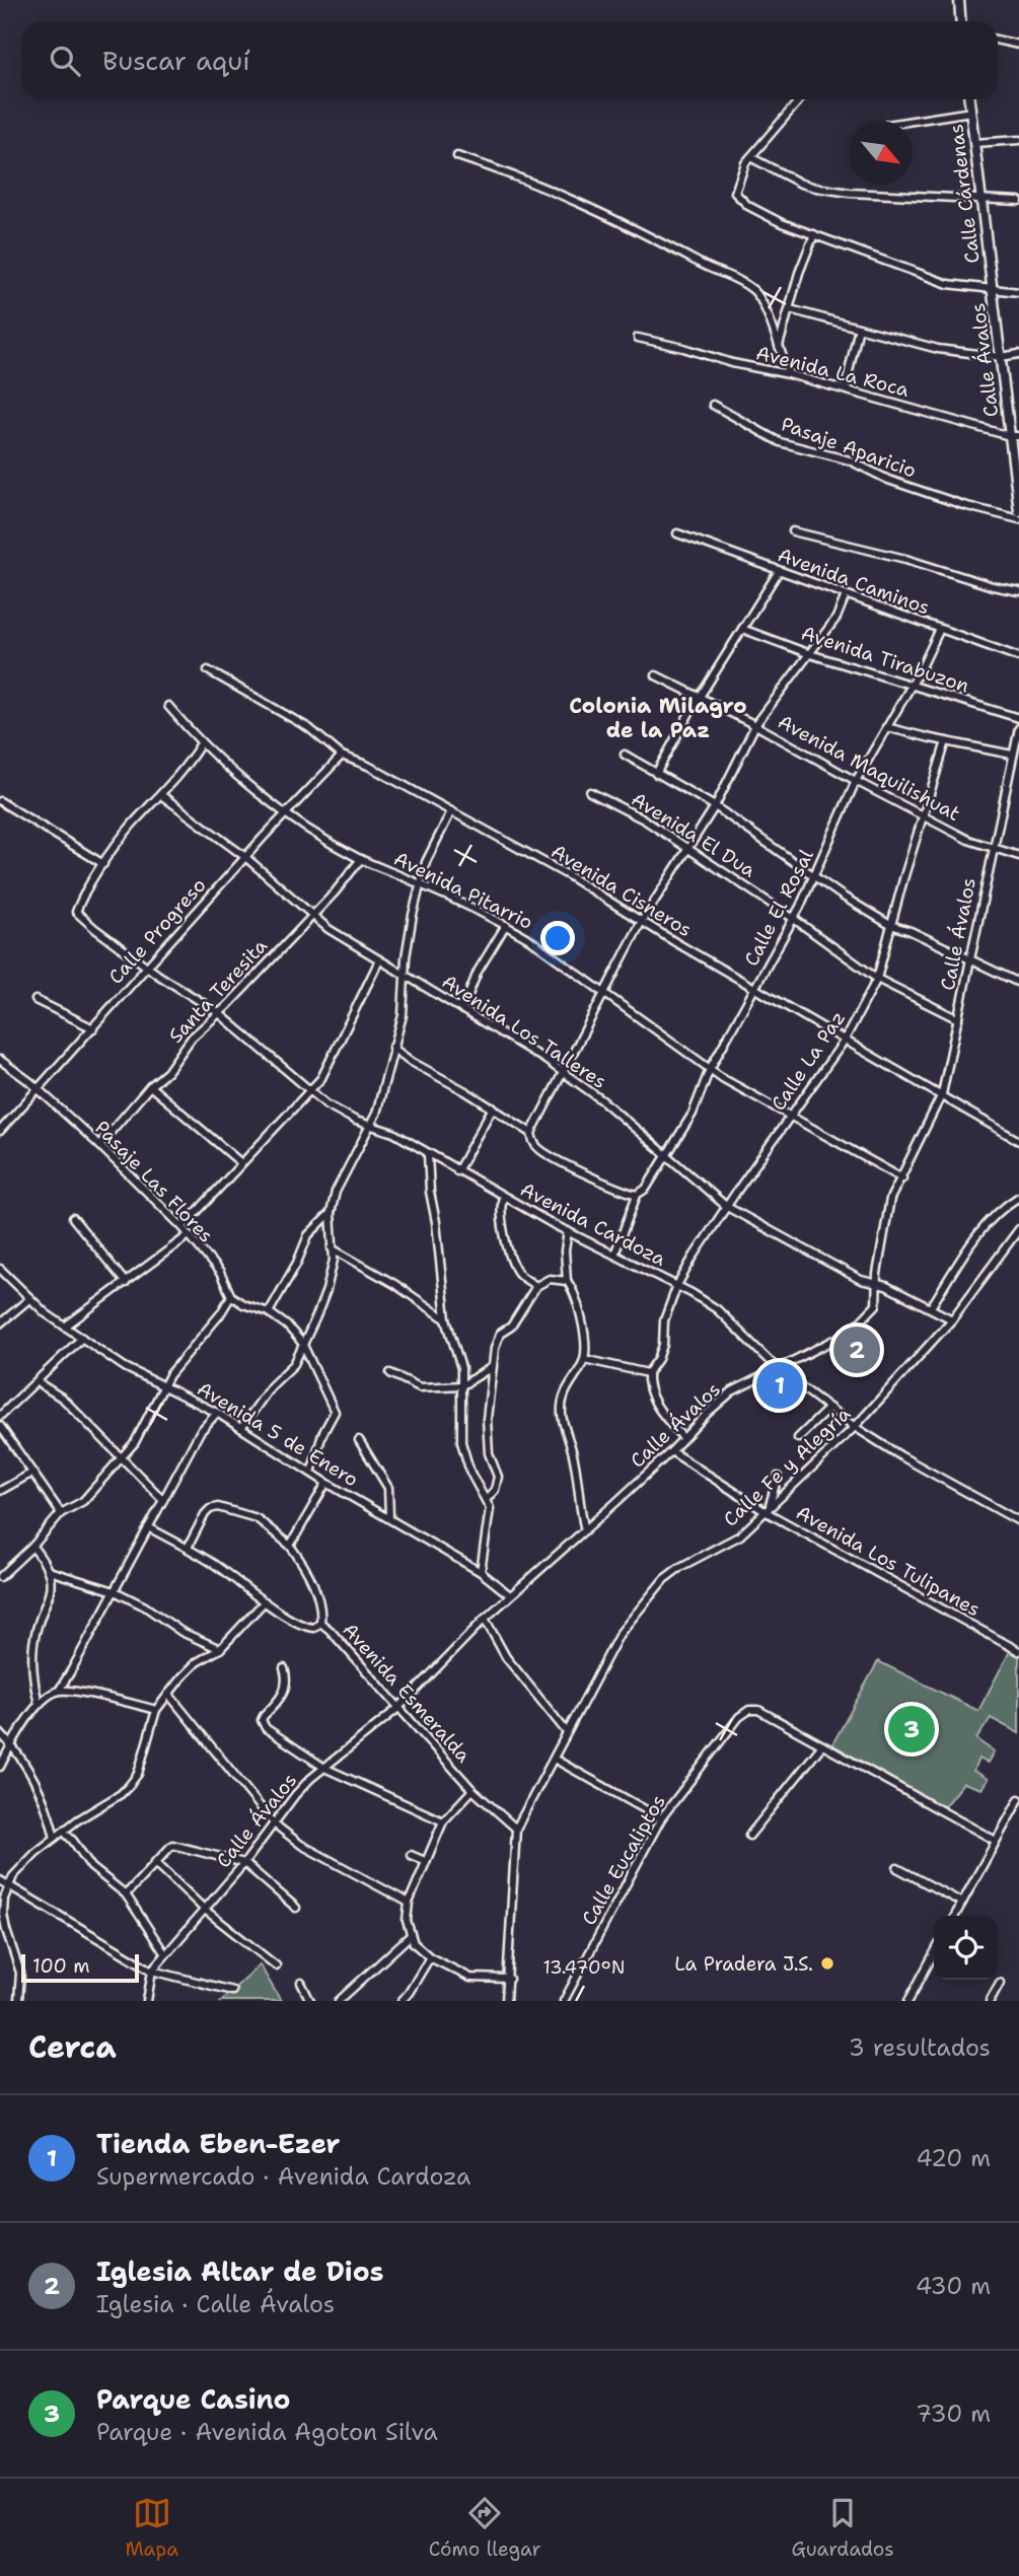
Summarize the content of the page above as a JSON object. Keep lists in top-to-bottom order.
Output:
{
  "streets": {
    "street": [
      "Calle Cárdenas",
      "Calle Ávalos",
      "Avenida La Roca",
      "Pasaje Aparicio",
      "Avenida Caminos",
      "Avenida Tirabuzon",
      "Avenida Maquilishuat",
      "Avenida El Dua",
      "Avenida Pitarrio",
      "Avenida Cisneros",
      "Calle El Rosal",
      "Calle Progreso",
      "Santa Teresita",
      "Avenida Los Talleres",
      "Calle La Paz",
      "Pasaje Las Flores",
      "Avenida Cardoza",
      "Avenida 5 de Enero",
      "Calle Fe y Alegría",
      "Avenida Los Tulipanes",
      "Avenida Esmeralda",
      "Calle Eucaliptos"
    ]
  },
  "crossings": [
    ["Calle Cárdenas", "Calle Ávalos"],
    ["Calle Ávalos", "Avenida La Roca"],
    ["Calle Ávalos", "Avenida Maquilishuat"],
    ["Calle Ávalos", "Avenida El Dua"],
    ["Calle Ávalos", "Avenida Pitarrio"],
    ["Calle Ávalos", "Avenida Cisneros"],
    ["Calle Ávalos", "Avenida Los Talleres"],
    ["Calle Ávalos", "Avenida Cardoza"],
    ["Calle Ávalos", "Avenida 5 de Enero"],
    ["Calle Ávalos", "Avenida Los Tulipanes"],
    ["Calle Ávalos", "Avenida Esmeralda"],
    ["Avenida Caminos", "Calle El Rosal"],
    ["Avenida Tirabuzon", "Calle El Rosal"],
    ["Avenida Maquilishuat", "Calle El Rosal"],
    ["Avenida Maquilishuat", "Calle La Paz"],
    ["Avenida El Dua", "Calle El Rosal"],
    ["Avenida El Dua", "Calle La Paz"],
    ["Avenida Pitarrio", "Calle El Rosal"],
    ["Avenida Pitarrio", "Calle Progreso"],
    ["Avenida Pitarrio", "Santa Teresita"],
    ["Avenida Pitarrio", "Calle La Paz"],
    ["Avenida Cisneros", "Calle El Rosal"],
    ["Avenida Cisneros", "Calle Progreso"],
    ["Avenida Cisneros", "Calle La Paz"],
    ["Calle El Rosal", "Avenida Los Talleres"],
    ["Calle Progreso", "Avenida Los Talleres"],
    ["Calle Progreso", "Pasaje Las Flores"],
    ["Calle Progreso", "Avenida Cardoza"],
    ["Santa Teresita", "Avenida Los Talleres"],
    ["Santa Teresita", "Pasaje Las Flores"],
    ["Santa Teresita", "Avenida Cardoza"],
    ["Avenida Los Talleres", "Calle La Paz"],
    ["Avenida Los Talleres", "Calle Fe y Alegría"],
    ["Calle La Paz", "Avenida Cardoza"],
    ["Avenida Cardoza", "Calle Fe y Alegría"],
    ["Calle Fe y Alegría", "Avenida Los Tulipanes"],
    ["Calle Fe y Alegría", "Avenida Esmeralda"]
  ],
  "districts": ["Colonia Milagro de la Paz"],
  "places": ["La Pradera J.S."],
  "scale_bar": "100 m",
  "north": "bottom right",
  "page": {
    "search": "Buscar aquí",
    "pins": ["2", "1", "3"],
    "scale": "100 m",
    "heading": ["Cerca", "3 resultados"],
    "list": [
      {
        "mark": "1",
        "name": "Tienda Eben-Ezer",
        "note": "Supermercado · Avenida Cardoza",
        "value": "420 m"
      },
      {
        "mark": "2",
        "name": "Iglesia Altar de Dios",
        "note": "Iglesia · Calle Ávalos",
        "value": "430 m"
      },
      {
        "mark": "3",
        "name": "Parque Casino",
        "note": "Parque · Avenida Agoton Silva",
        "value": "730 m"
      }
    ],
    "nav": ["Mapa", "Cómo llegar", "Guardados"]
  },
  "coordinates": ["13.470°N"]
}
